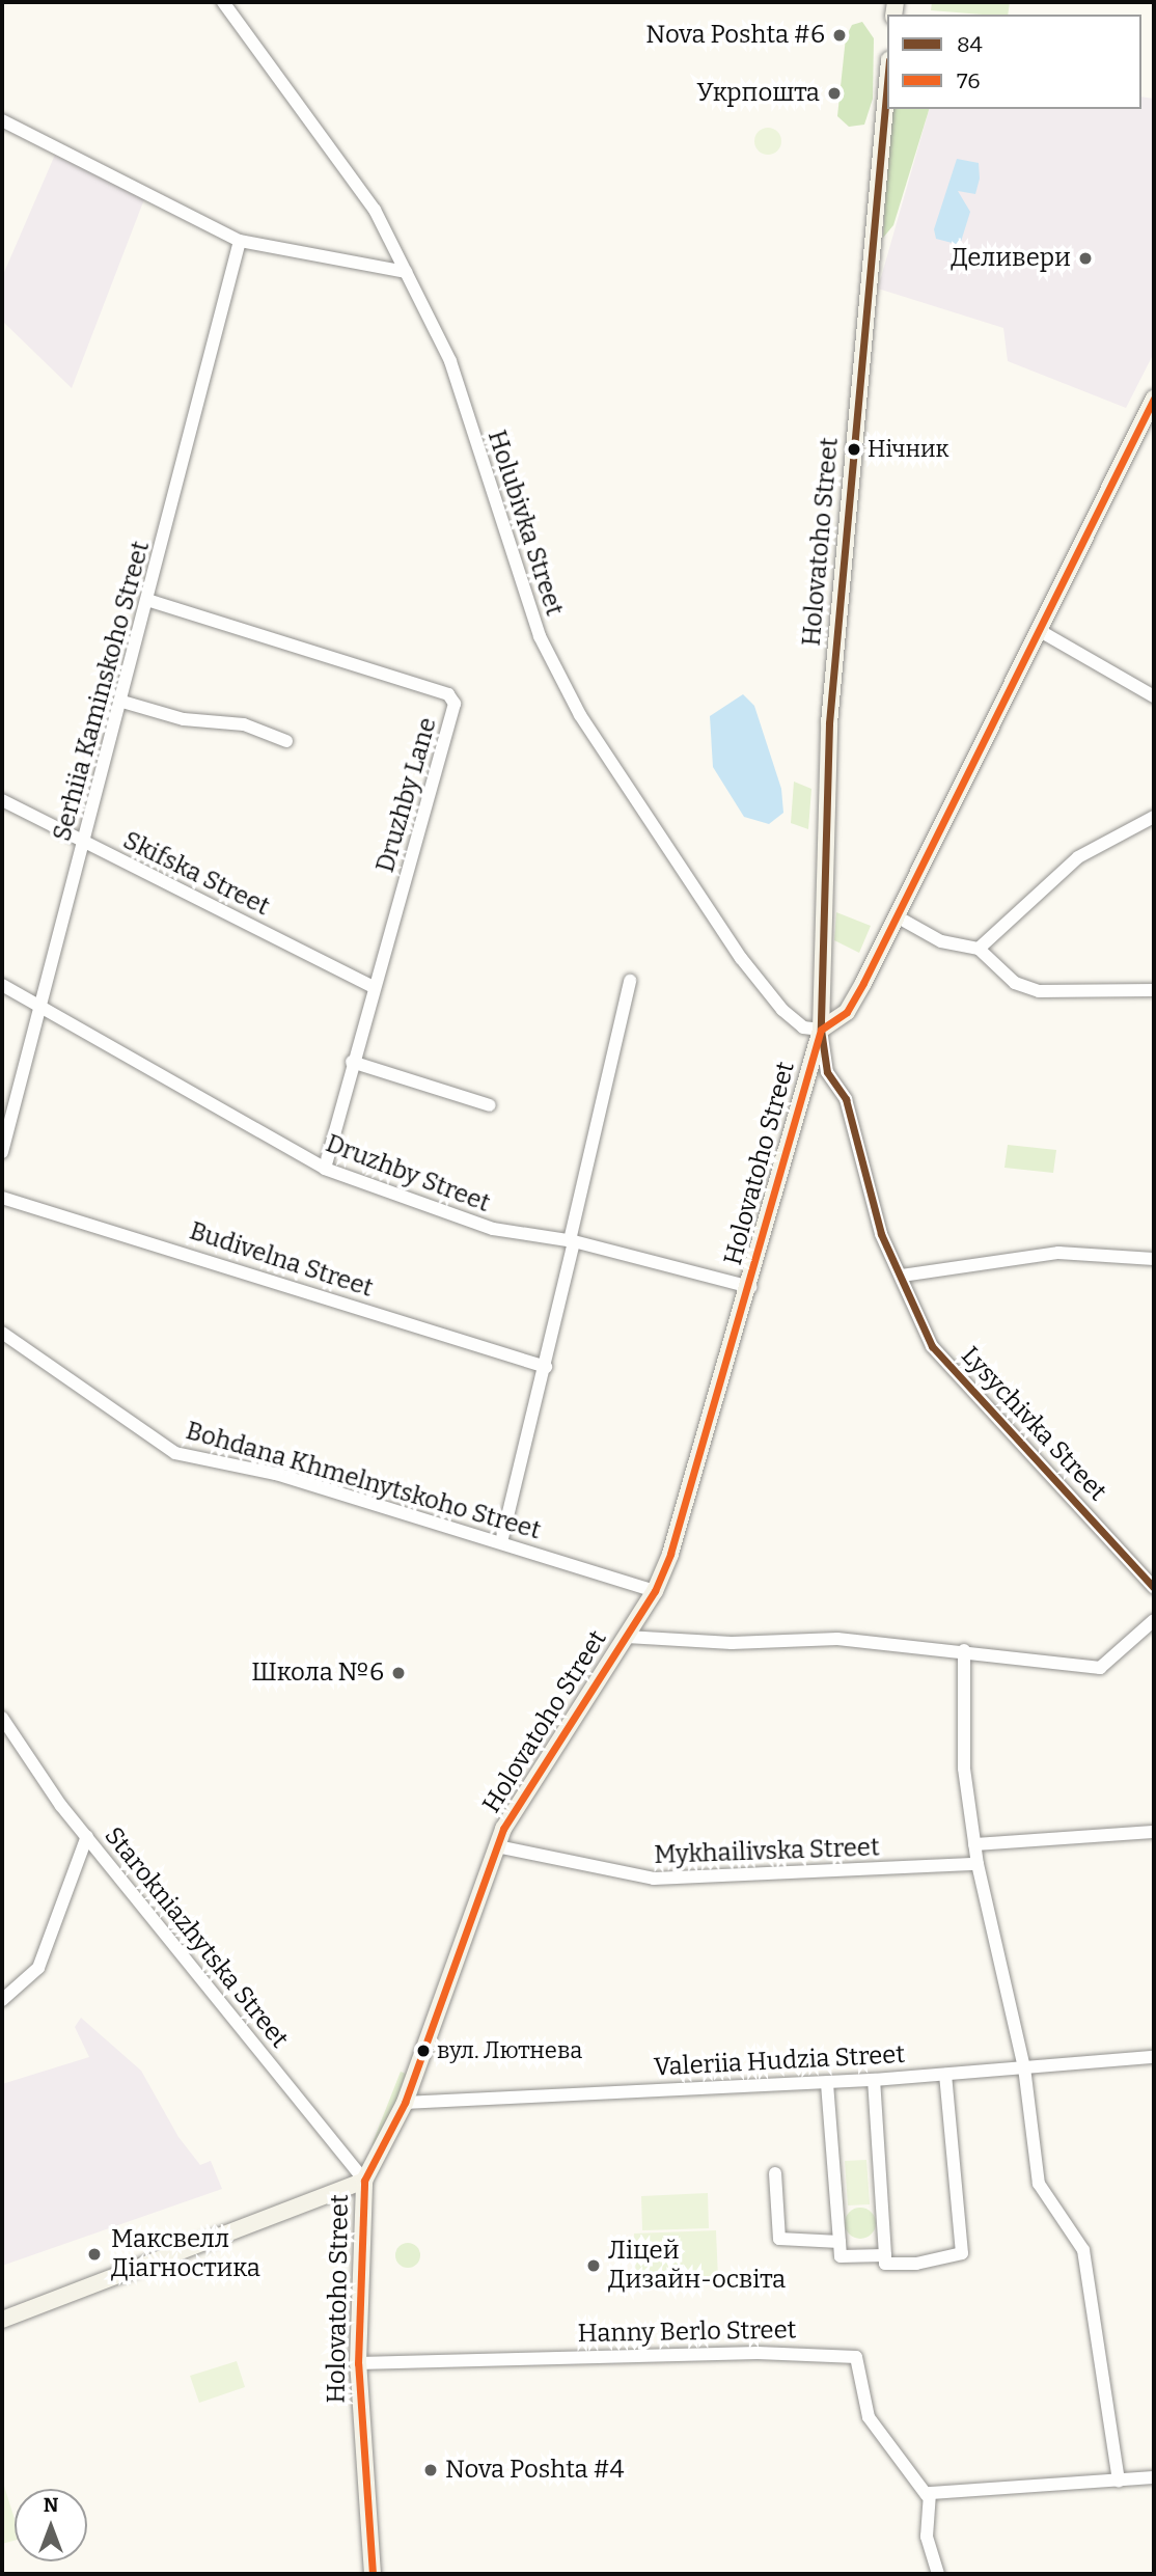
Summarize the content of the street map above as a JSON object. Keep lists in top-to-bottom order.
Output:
{
  "streets": {
    "main road": ["Holovatoho Street"],
    "street": [
      "Holubivka Street",
      "Serhiia Kaminskoho Street",
      "Druzhby Lane",
      "Skifska Street",
      "Druzhby Street",
      "Budivelna Street",
      "Lysychivka Street",
      "Bohdana Khmelnytskoho Street",
      "Mykhailivska Street",
      "Starokniazhytska Street",
      "Valeriia Hudzia Street",
      "Hanny Berlo Street"
    ]
  },
  "crossings": [
    ["Holubivka Street", "Holovatoho Street"],
    ["Holubivka Street", "Lysychivka Street"],
    ["Holovatoho Street", "Druzhby Street"],
    ["Holovatoho Street", "Lysychivka Street"],
    ["Holovatoho Street", "Bohdana Khmelnytskoho Street"],
    ["Holovatoho Street", "Mykhailivska Street"],
    ["Holovatoho Street", "Starokniazhytska Street"],
    ["Holovatoho Street", "Valeriia Hudzia Street"],
    ["Holovatoho Street", "Hanny Berlo Street"],
    ["Serhiia Kaminskoho Street", "Druzhby Lane"],
    ["Serhiia Kaminskoho Street", "Skifska Street"],
    ["Serhiia Kaminskoho Street", "Druzhby Street"],
    ["Druzhby Lane", "Skifska Street"],
    ["Druzhby Lane", "Druzhby Street"]
  ],
  "places": [
    "Nova Poshta #6",
    "Укрпошта",
    "Деливери",
    "Нічник",
    "Школа №6",
    "вул. Лютнева",
    "Максвелл Діагностика",
    "Ліцей Дизайн-освіта",
    "Nova Poshta #4"
  ],
  "lines": ["transit line 84", "transit line 76"],
  "legend": ["84", "76"],
  "north": "top"
}
